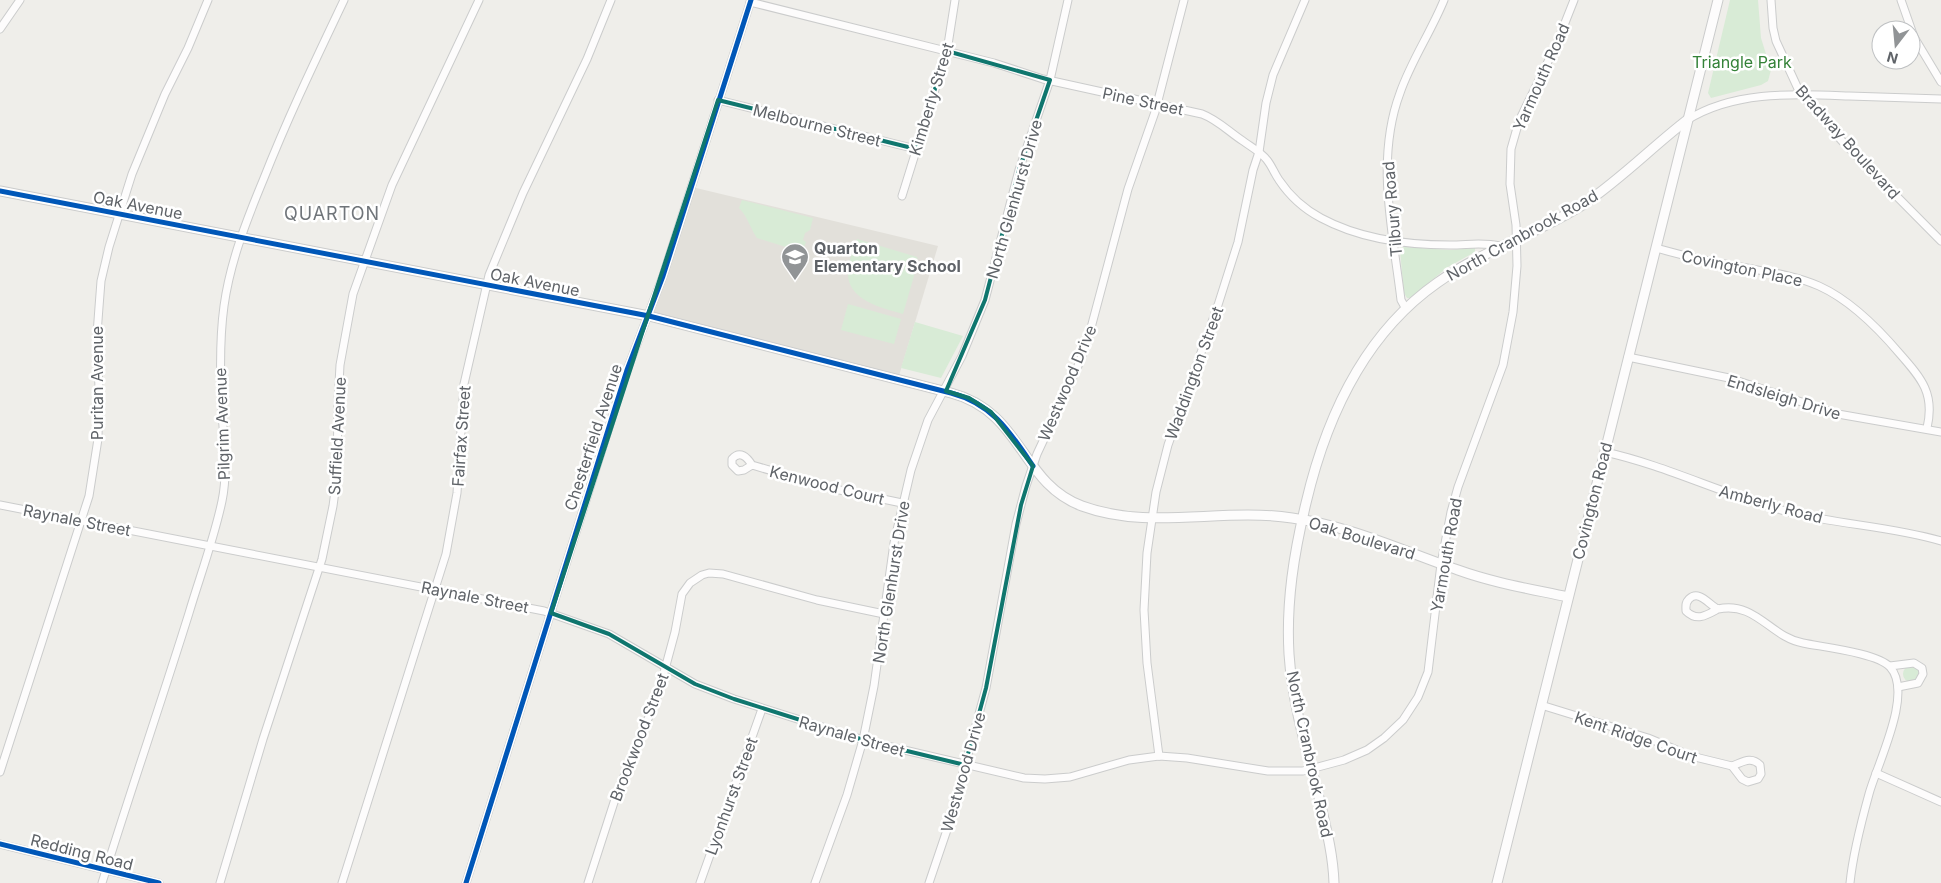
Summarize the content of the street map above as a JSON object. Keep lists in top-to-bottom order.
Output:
{
  "streets": {
    "street": [
      "Yarmouth Road",
      "Kimberly Street",
      "Pine Street",
      "Melbourne Street",
      "Bradway Boulevard",
      "North Glenhurst Drive",
      "Oak Avenue",
      "Tilbury Road",
      "North Cranbrook Road",
      "Covington Place",
      "Waddington Street",
      "Puritan Avenue",
      "Westwood Drive",
      "Endsleigh Drive",
      "Pilgrim Avenue",
      "Suffield Avenue",
      "Fairfax Street",
      "Chesterfield Avenue",
      "Kenwood Court",
      "Covington Road",
      "Amberly Road",
      "Raynale Street",
      "Oak Boulevard",
      "Brookwood Street",
      "Kent Ridge Court",
      "Lyonhurst Street",
      "Redding Road"
    ]
  },
  "crossings": [
    ["Yarmouth Road", "North Cranbrook Road"],
    ["Yarmouth Road", "Waddington Street"],
    ["Yarmouth Road", "Raynale Street"],
    ["Yarmouth Road", "Oak Boulevard"],
    ["Kimberly Street", "Pine Street"],
    ["Kimberly Street", "Melbourne Street"],
    ["Pine Street", "North Glenhurst Drive"],
    ["Pine Street", "Tilbury Road"],
    ["Pine Street", "North Cranbrook Road"],
    ["Pine Street", "Waddington Street"],
    ["Pine Street", "Westwood Drive"],
    ["Pine Street", "Chesterfield Avenue"],
    ["Melbourne Street", "Chesterfield Avenue"],
    ["North Glenhurst Drive", "Oak Avenue"],
    ["North Glenhurst Drive", "Kenwood Court"],
    ["North Glenhurst Drive", "Raynale Street"],
    ["North Glenhurst Drive", "Brookwood Street"],
    ["Oak Avenue", "Puritan Avenue"],
    ["Oak Avenue", "Westwood Drive"],
    ["Oak Avenue", "Pilgrim Avenue"],
    ["Oak Avenue", "Suffield Avenue"],
    ["Oak Avenue", "Fairfax Street"],
    ["Oak Avenue", "Chesterfield Avenue"],
    ["Oak Avenue", "Oak Boulevard"],
    ["Tilbury Road", "North Cranbrook Road"],
    ["North Cranbrook Road", "Covington Road"],
    ["North Cranbrook Road", "Oak Boulevard"],
    ["Covington Place", "Endsleigh Drive"],
    ["Covington Place", "Covington Road"],
    ["Waddington Street", "Oak Boulevard"],
    ["Puritan Avenue", "Raynale Street"],
    ["Westwood Drive", "Raynale Street"],
    ["Westwood Drive", "Oak Boulevard"],
    ["Endsleigh Drive", "Covington Road"],
    ["Pilgrim Avenue", "Raynale Street"],
    ["Pilgrim Avenue", "Redding Road"],
    ["Suffield Avenue", "Raynale Street"],
    ["Fairfax Street", "Raynale Street"],
    ["Chesterfield Avenue", "Raynale Street"],
    ["Covington Road", "Amberly Road"],
    ["Covington Road", "Oak Boulevard"],
    ["Covington Road", "Kent Ridge Court"],
    ["Raynale Street", "Brookwood Street"],
    ["Raynale Street", "Lyonhurst Street"]
  ],
  "districts": ["QUARTON"],
  "parks": ["Triangle Park"],
  "places": {
    "school or university": ["Quarton Elementary School"]
  },
  "north": "bottom"
}
